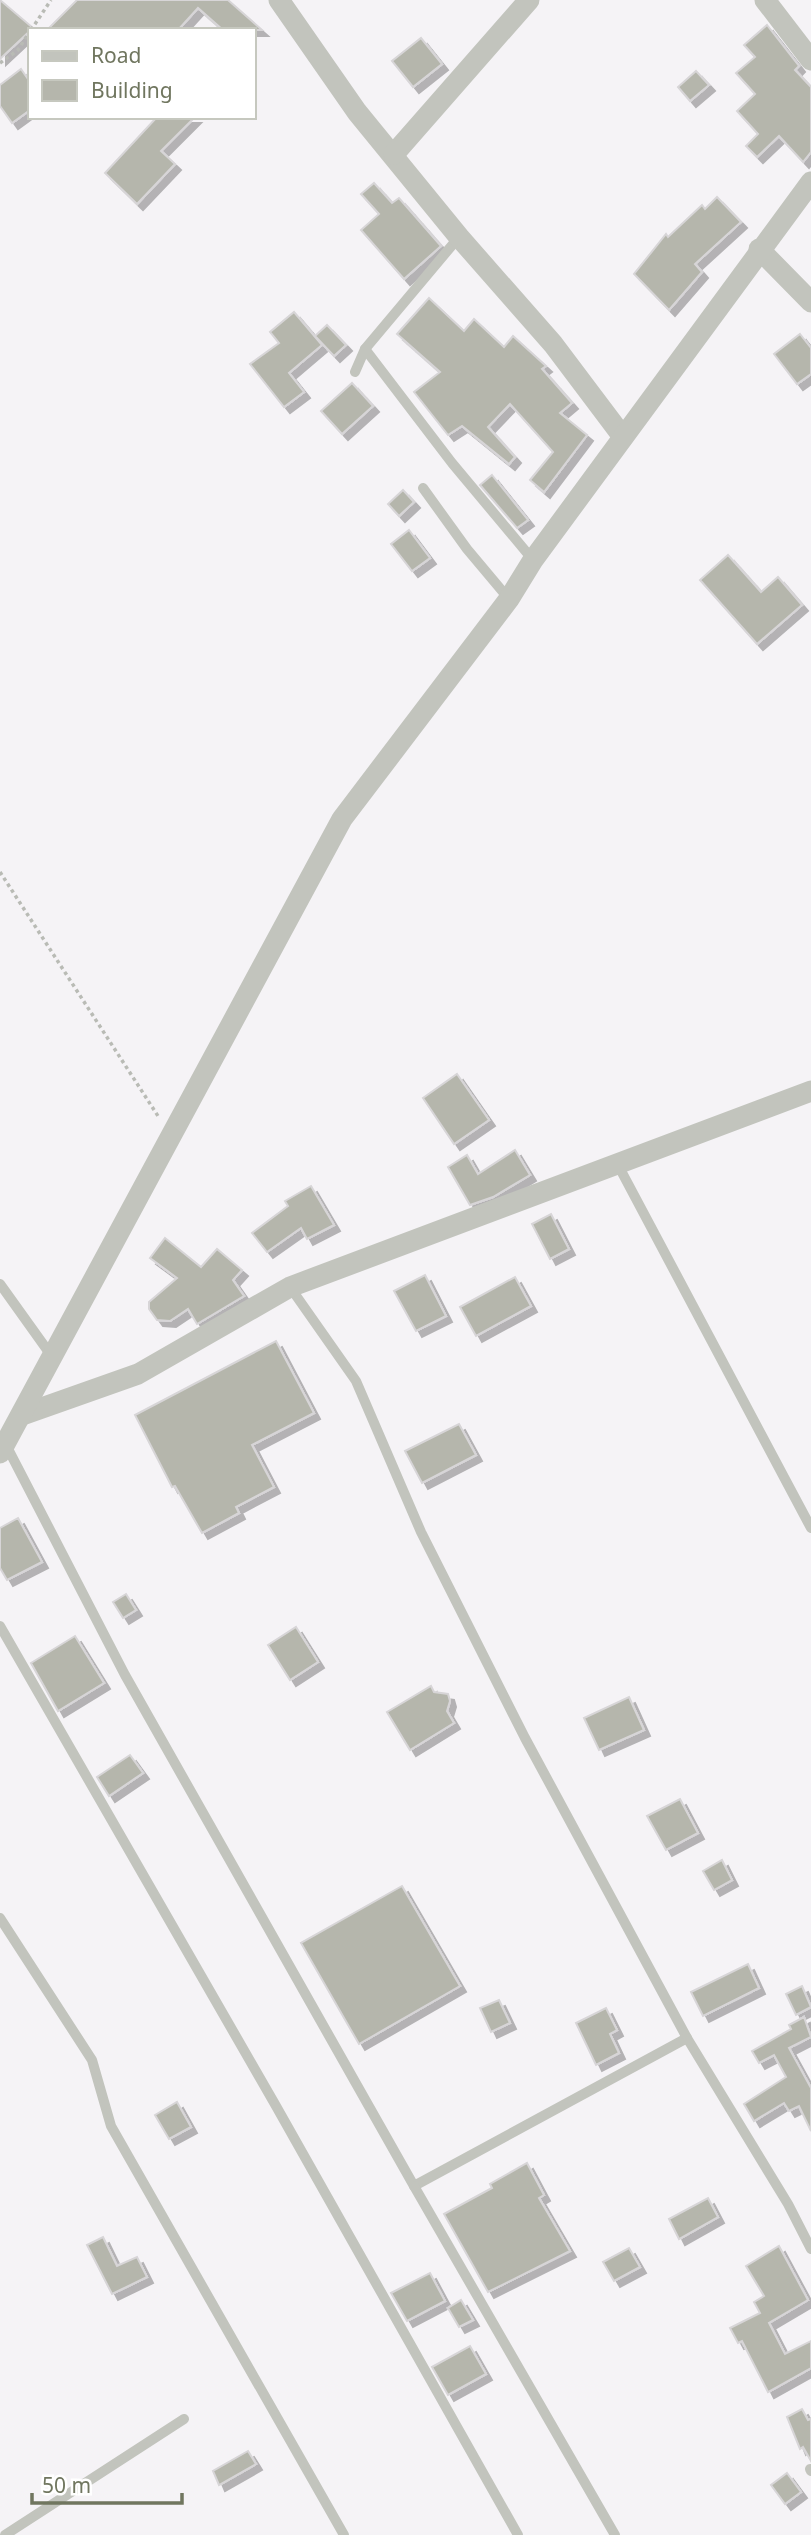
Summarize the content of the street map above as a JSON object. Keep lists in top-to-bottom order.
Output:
{
  "legend": ["Road", "Building"],
  "scale_bar": "50 m"
}
